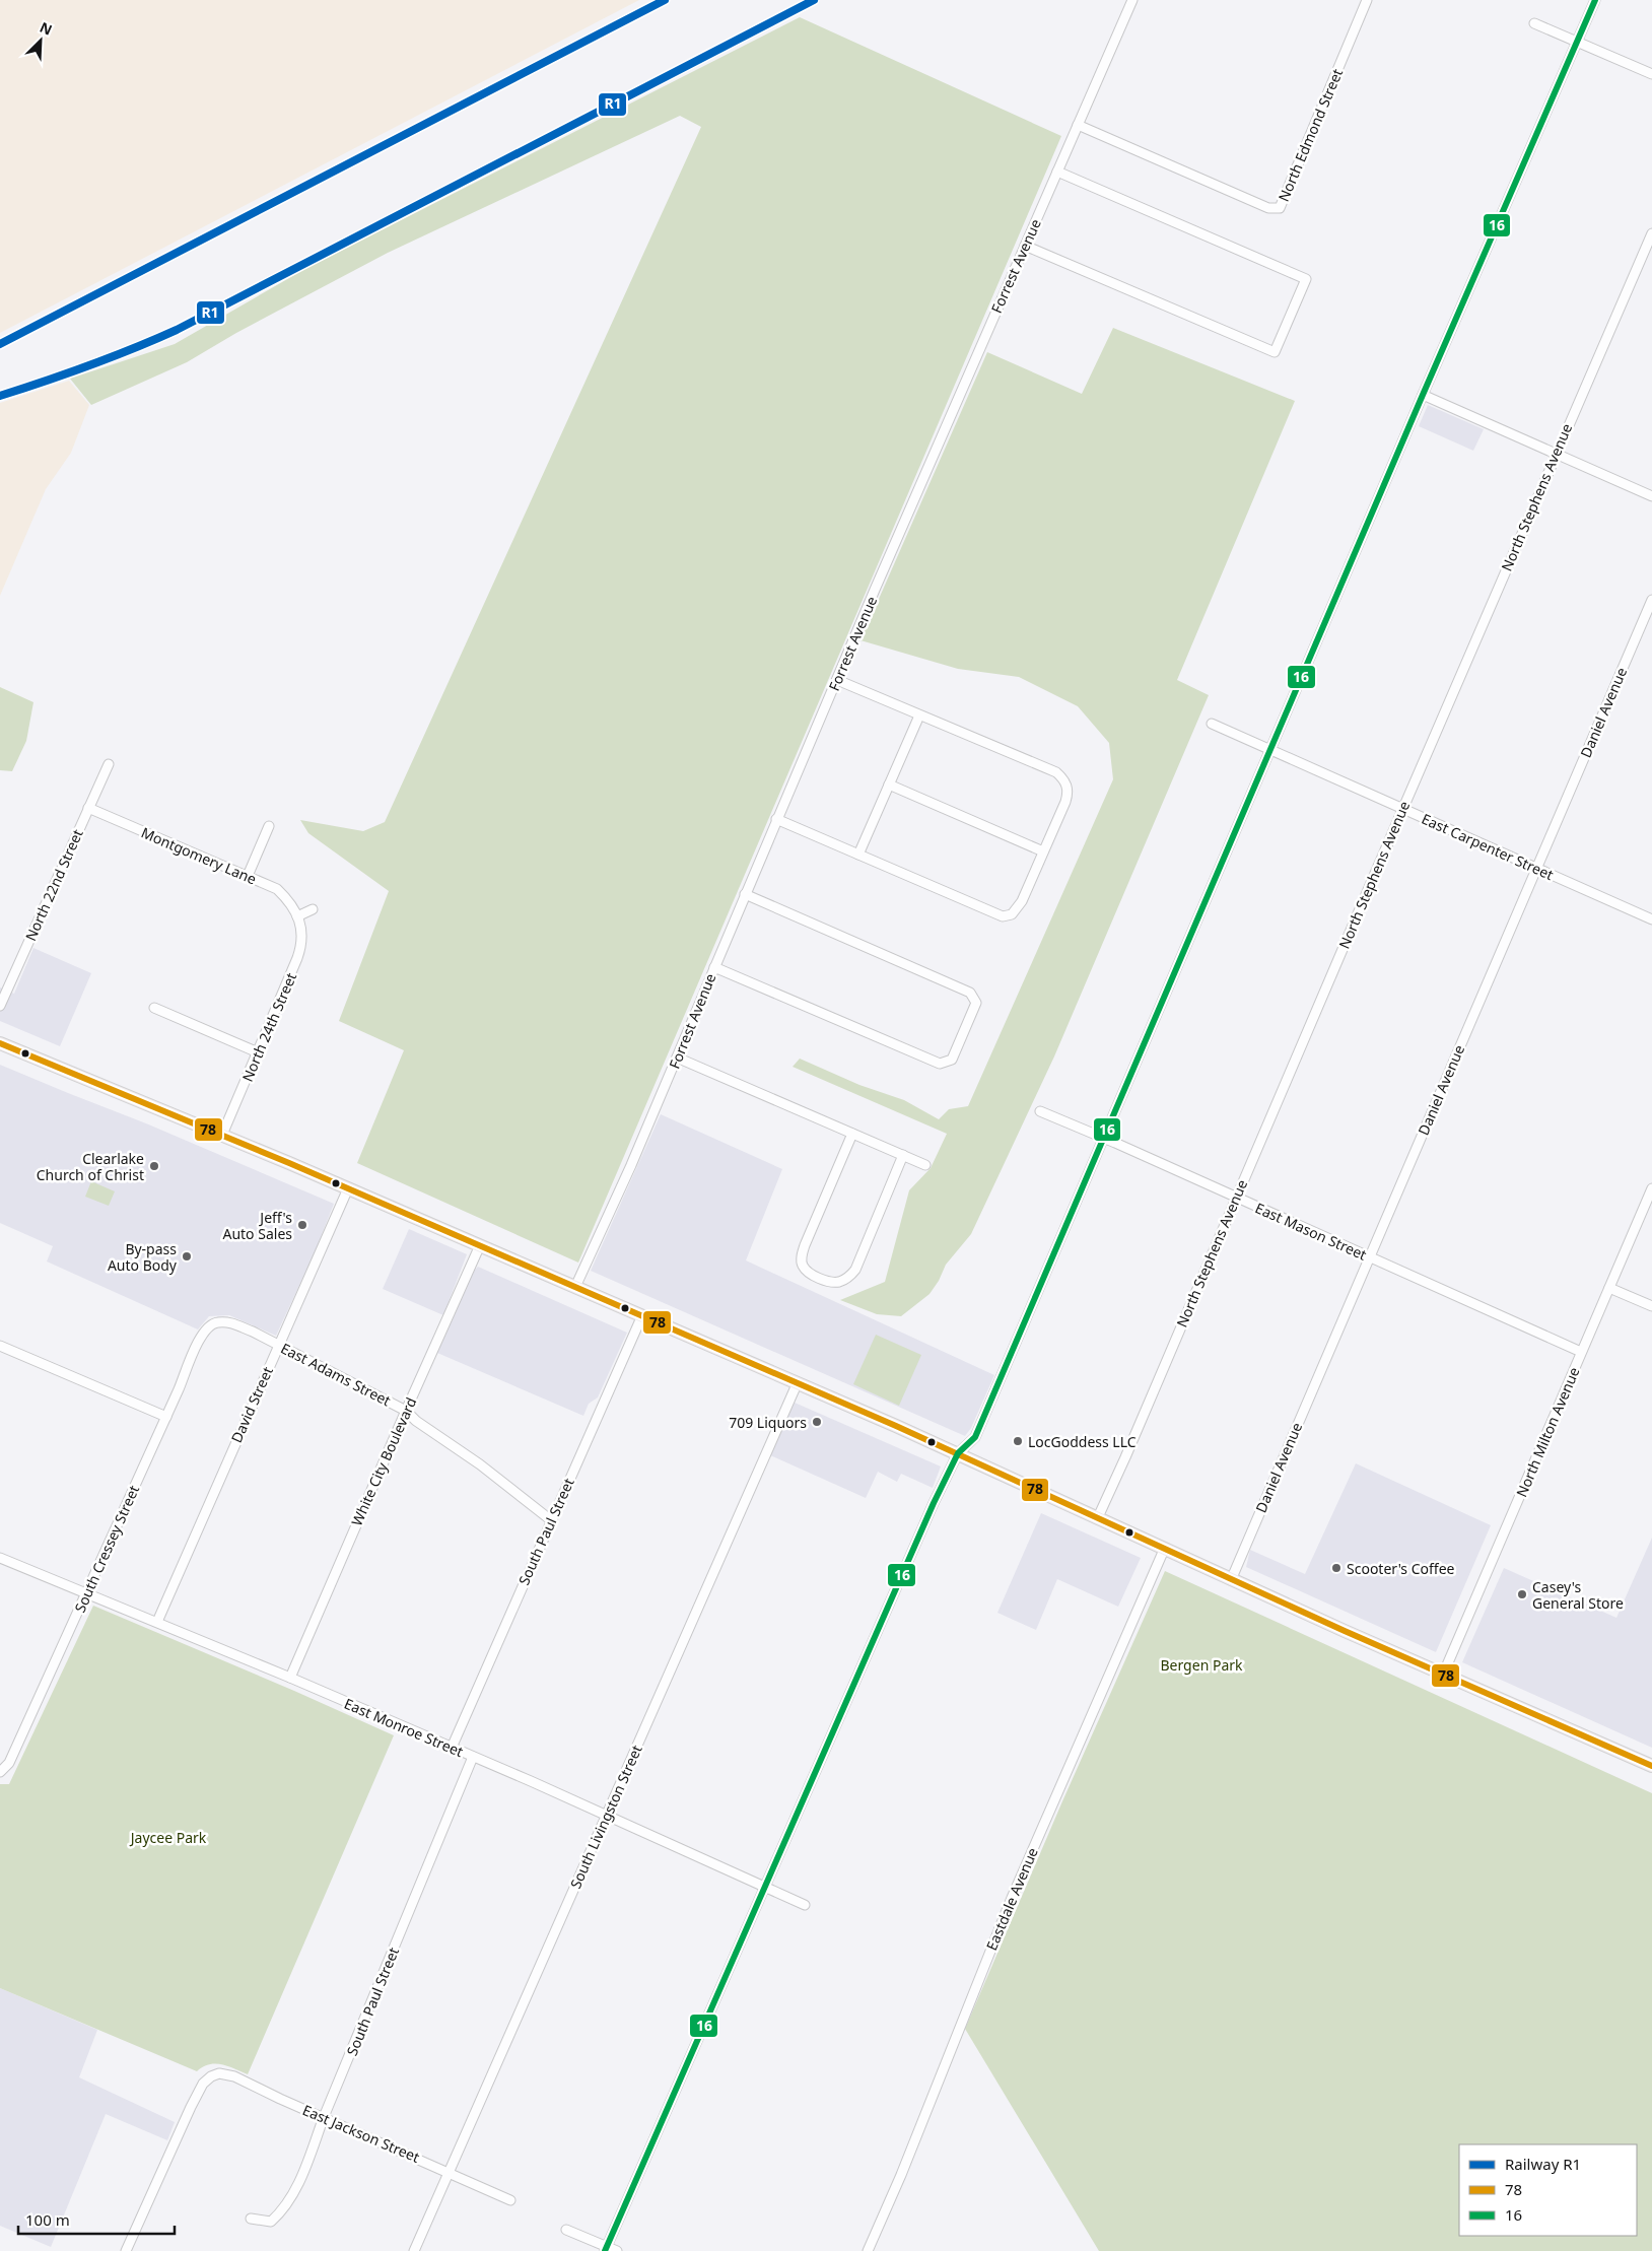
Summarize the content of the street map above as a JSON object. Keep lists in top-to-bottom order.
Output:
{
  "streets": {
    "street": [
      "North Edmond Street",
      "Forrest Avenue",
      "North Stephens Avenue",
      "Daniel Avenue",
      "East Carpenter Street",
      "Montgomery Lane",
      "North 22nd Street",
      "North 24th Street",
      "East Mason Street",
      "East Adams Street",
      "David Street",
      "North Milton Avenue",
      "White City Boulevard",
      "South Paul Street",
      "South Cressey Street",
      "East Monroe Street",
      "South Livingston Street",
      "Eastdale Avenue",
      "East Jackson Street"
    ]
  },
  "crossings": [
    ["North Edmond Street", "Forrest Avenue"],
    ["North Stephens Avenue", "East Carpenter Street"],
    ["North Stephens Avenue", "East Mason Street"],
    ["Daniel Avenue", "East Carpenter Street"],
    ["Daniel Avenue", "East Mason Street"],
    ["Montgomery Lane", "North 22nd Street"],
    ["Montgomery Lane", "North 24th Street"],
    ["East Mason Street", "North Milton Avenue"],
    ["East Adams Street", "David Street"],
    ["East Adams Street", "White City Boulevard"],
    ["East Adams Street", "South Paul Street"],
    ["East Adams Street", "South Cressey Street"],
    ["David Street", "East Monroe Street"],
    ["White City Boulevard", "East Monroe Street"],
    ["South Paul Street", "East Monroe Street"],
    ["South Paul Street", "East Jackson Street"],
    ["South Cressey Street", "East Monroe Street"],
    ["East Monroe Street", "South Livingston Street"],
    ["South Livingston Street", "East Jackson Street"]
  ],
  "parks": ["Bergen Park", "Jaycee Park"],
  "places": [
    "Clearlake Church of Christ",
    "Jeff's Auto Sales",
    "By-pass Auto Body",
    "709 Liquors",
    "LocGoddess LLC",
    "Scooter's Coffee",
    "Casey's General Store"
  ],
  "lines": ["rail line R1", "transit line 16", "transit line 78"],
  "legend": ["Railway R1", "78", "16"],
  "scale_bar": "100 m",
  "north": "top right"
}
